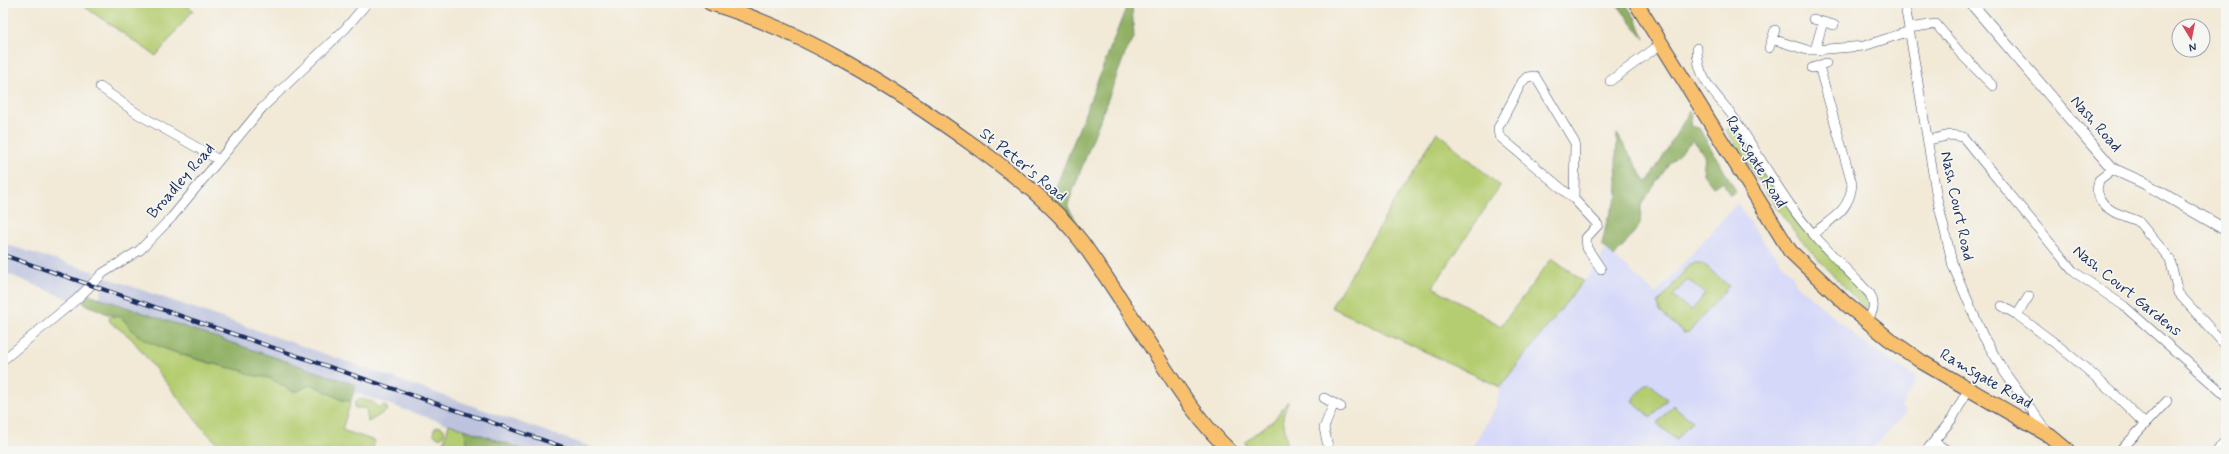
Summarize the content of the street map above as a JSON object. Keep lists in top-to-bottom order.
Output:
{
  "streets": {
    "main road": ["Ramsgate Road", "St Peter's Road"],
    "street": [
      "Nash Road",
      "Broadley Road",
      "Nash Court Road",
      "Nash Court Gardens"
    ]
  },
  "crossings": [
    ["Ramsgate Road", "Nash Court Road"],
    ["Nash Court Road", "Nash Court Gardens"]
  ],
  "north": "bottom"
}
